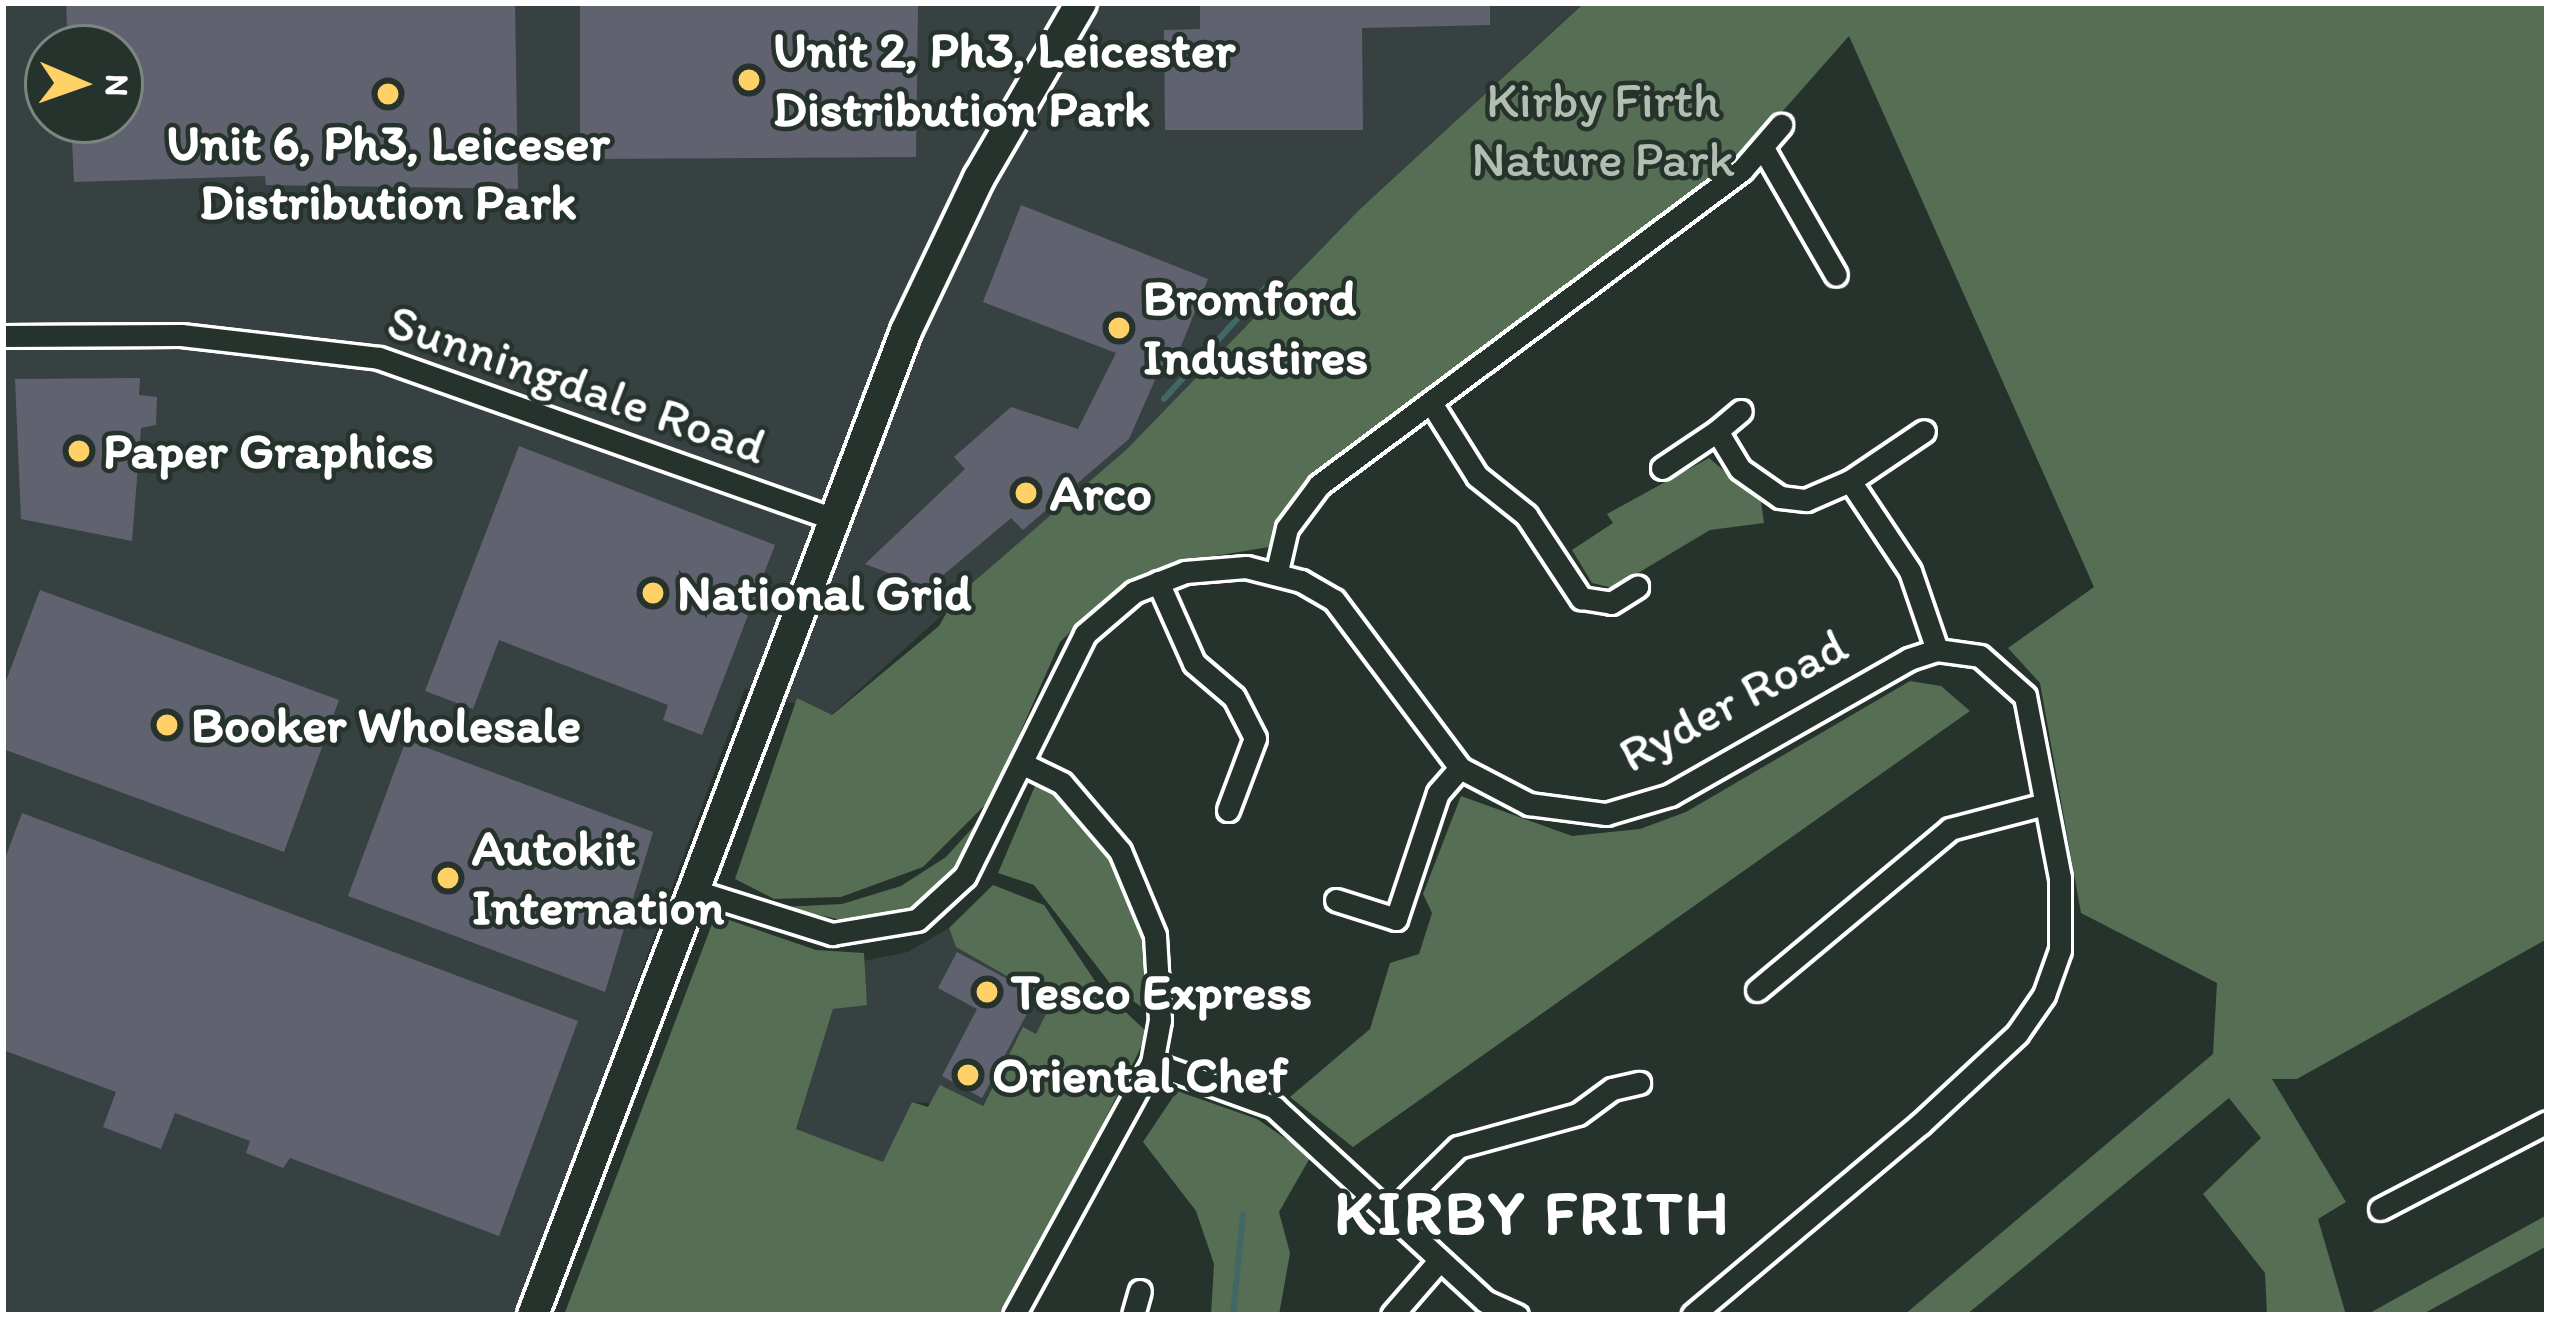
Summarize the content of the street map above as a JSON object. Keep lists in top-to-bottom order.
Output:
{
  "streets": {
    "street": ["Sunningdale Road", "Ryder Road"]
  },
  "districts": ["KIRBY FRITH"],
  "parks": ["Kirby Firth Nature Park"],
  "places": [
    "Unit 2, Ph3, Leicester Distribution Park",
    "Unit 6, Ph3, Leiceser Distribution Park",
    "Bromford Industires",
    "Paper Graphics",
    "Arco",
    "National Grid",
    "Booker Wholesale",
    "Autokit Internation",
    "Tesco Express",
    "Oriental Chef"
  ],
  "north": "right"
}
